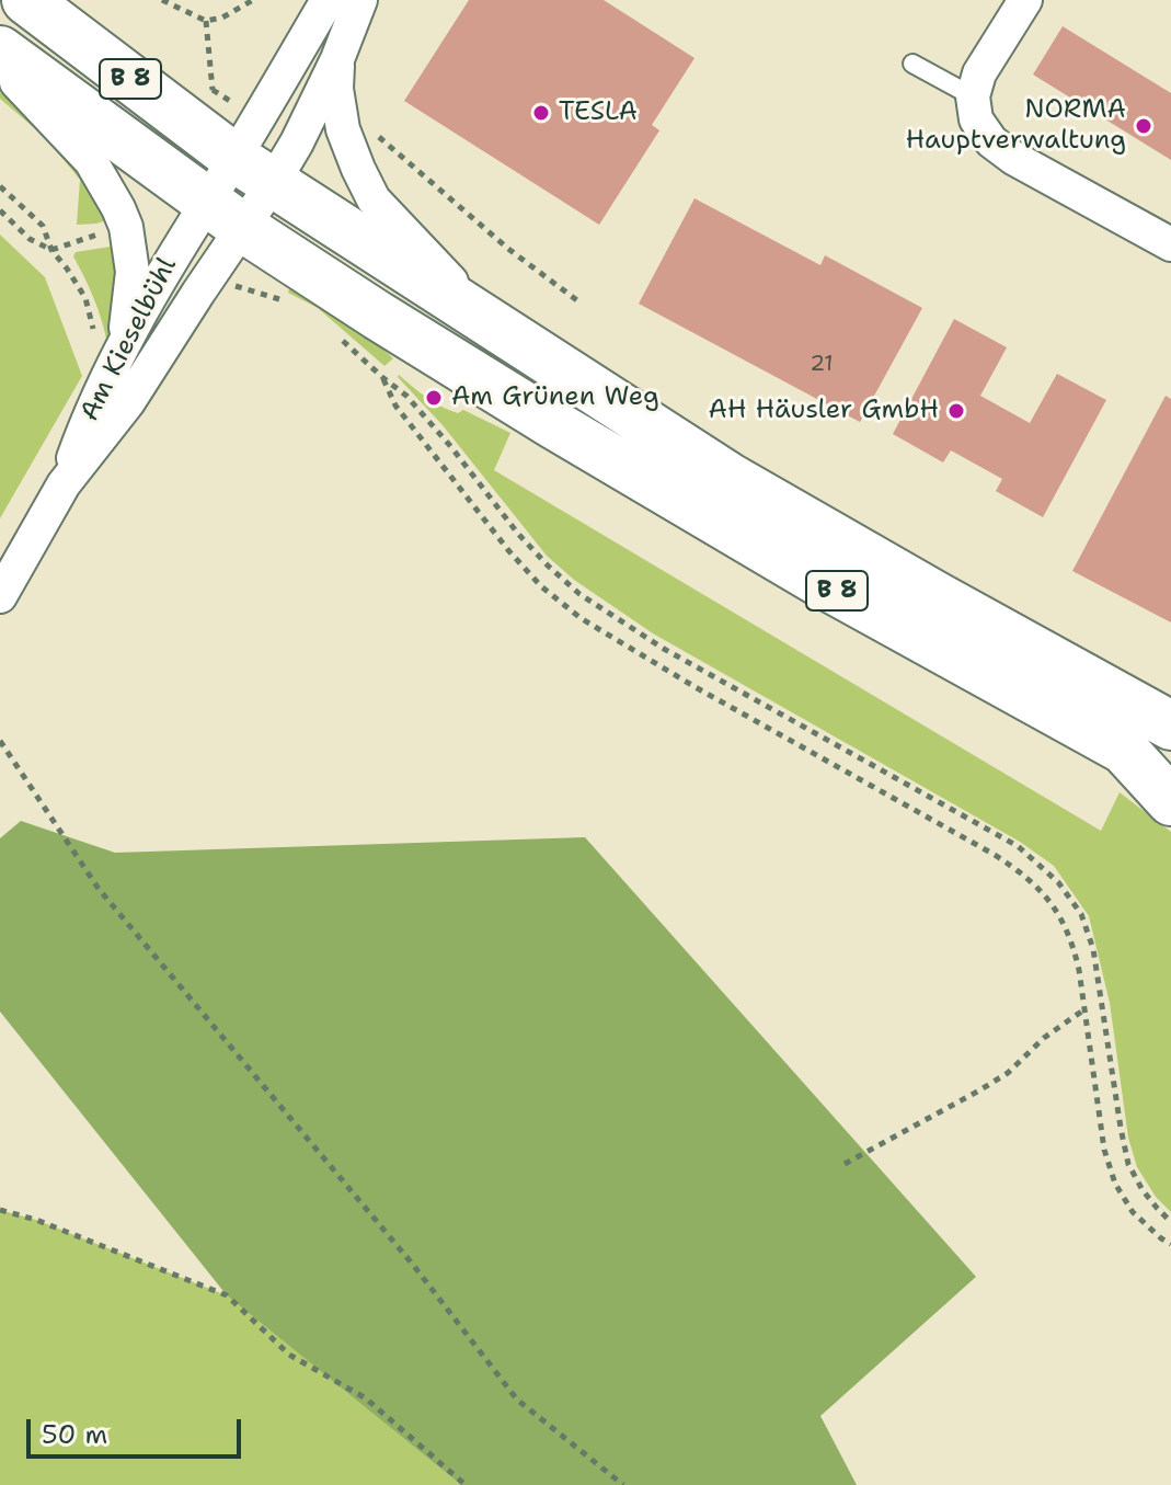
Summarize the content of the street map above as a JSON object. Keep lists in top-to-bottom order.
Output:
{
  "streets": {
    "main road": ["B 8"],
    "street": ["Am Kieselbühl"]
  },
  "crossings": [
    ["B 8", "Am Kieselbühl"]
  ],
  "places": [
    "TESLA",
    "NORMA Hauptverwaltung",
    "Am Grünen Weg",
    "AH Häusler GmbH"
  ],
  "house_numbers": ["21"],
  "scale_bar": "50 m"
}
